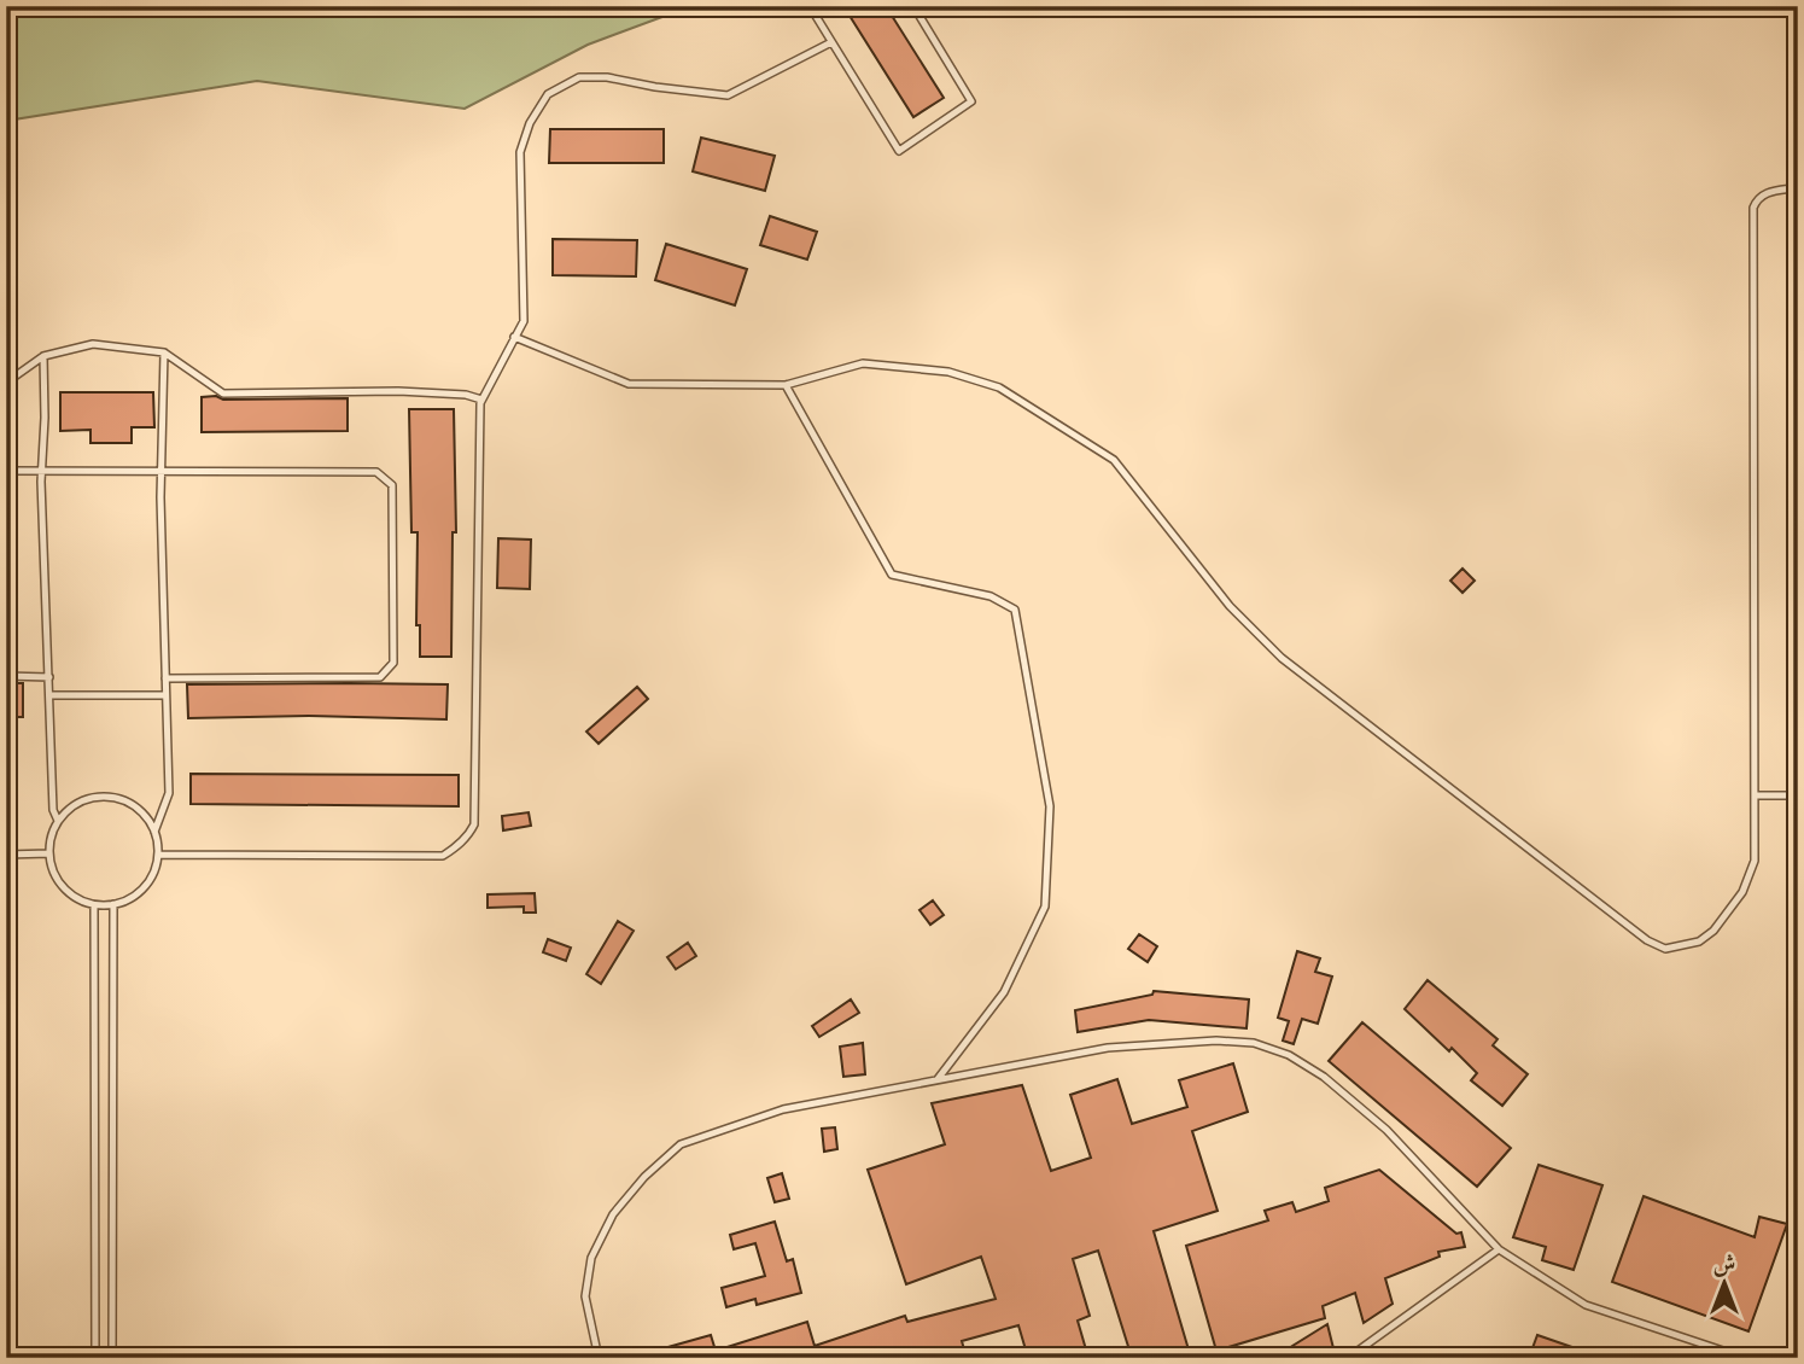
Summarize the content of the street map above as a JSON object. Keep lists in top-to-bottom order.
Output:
{
  "north": "top"
}
